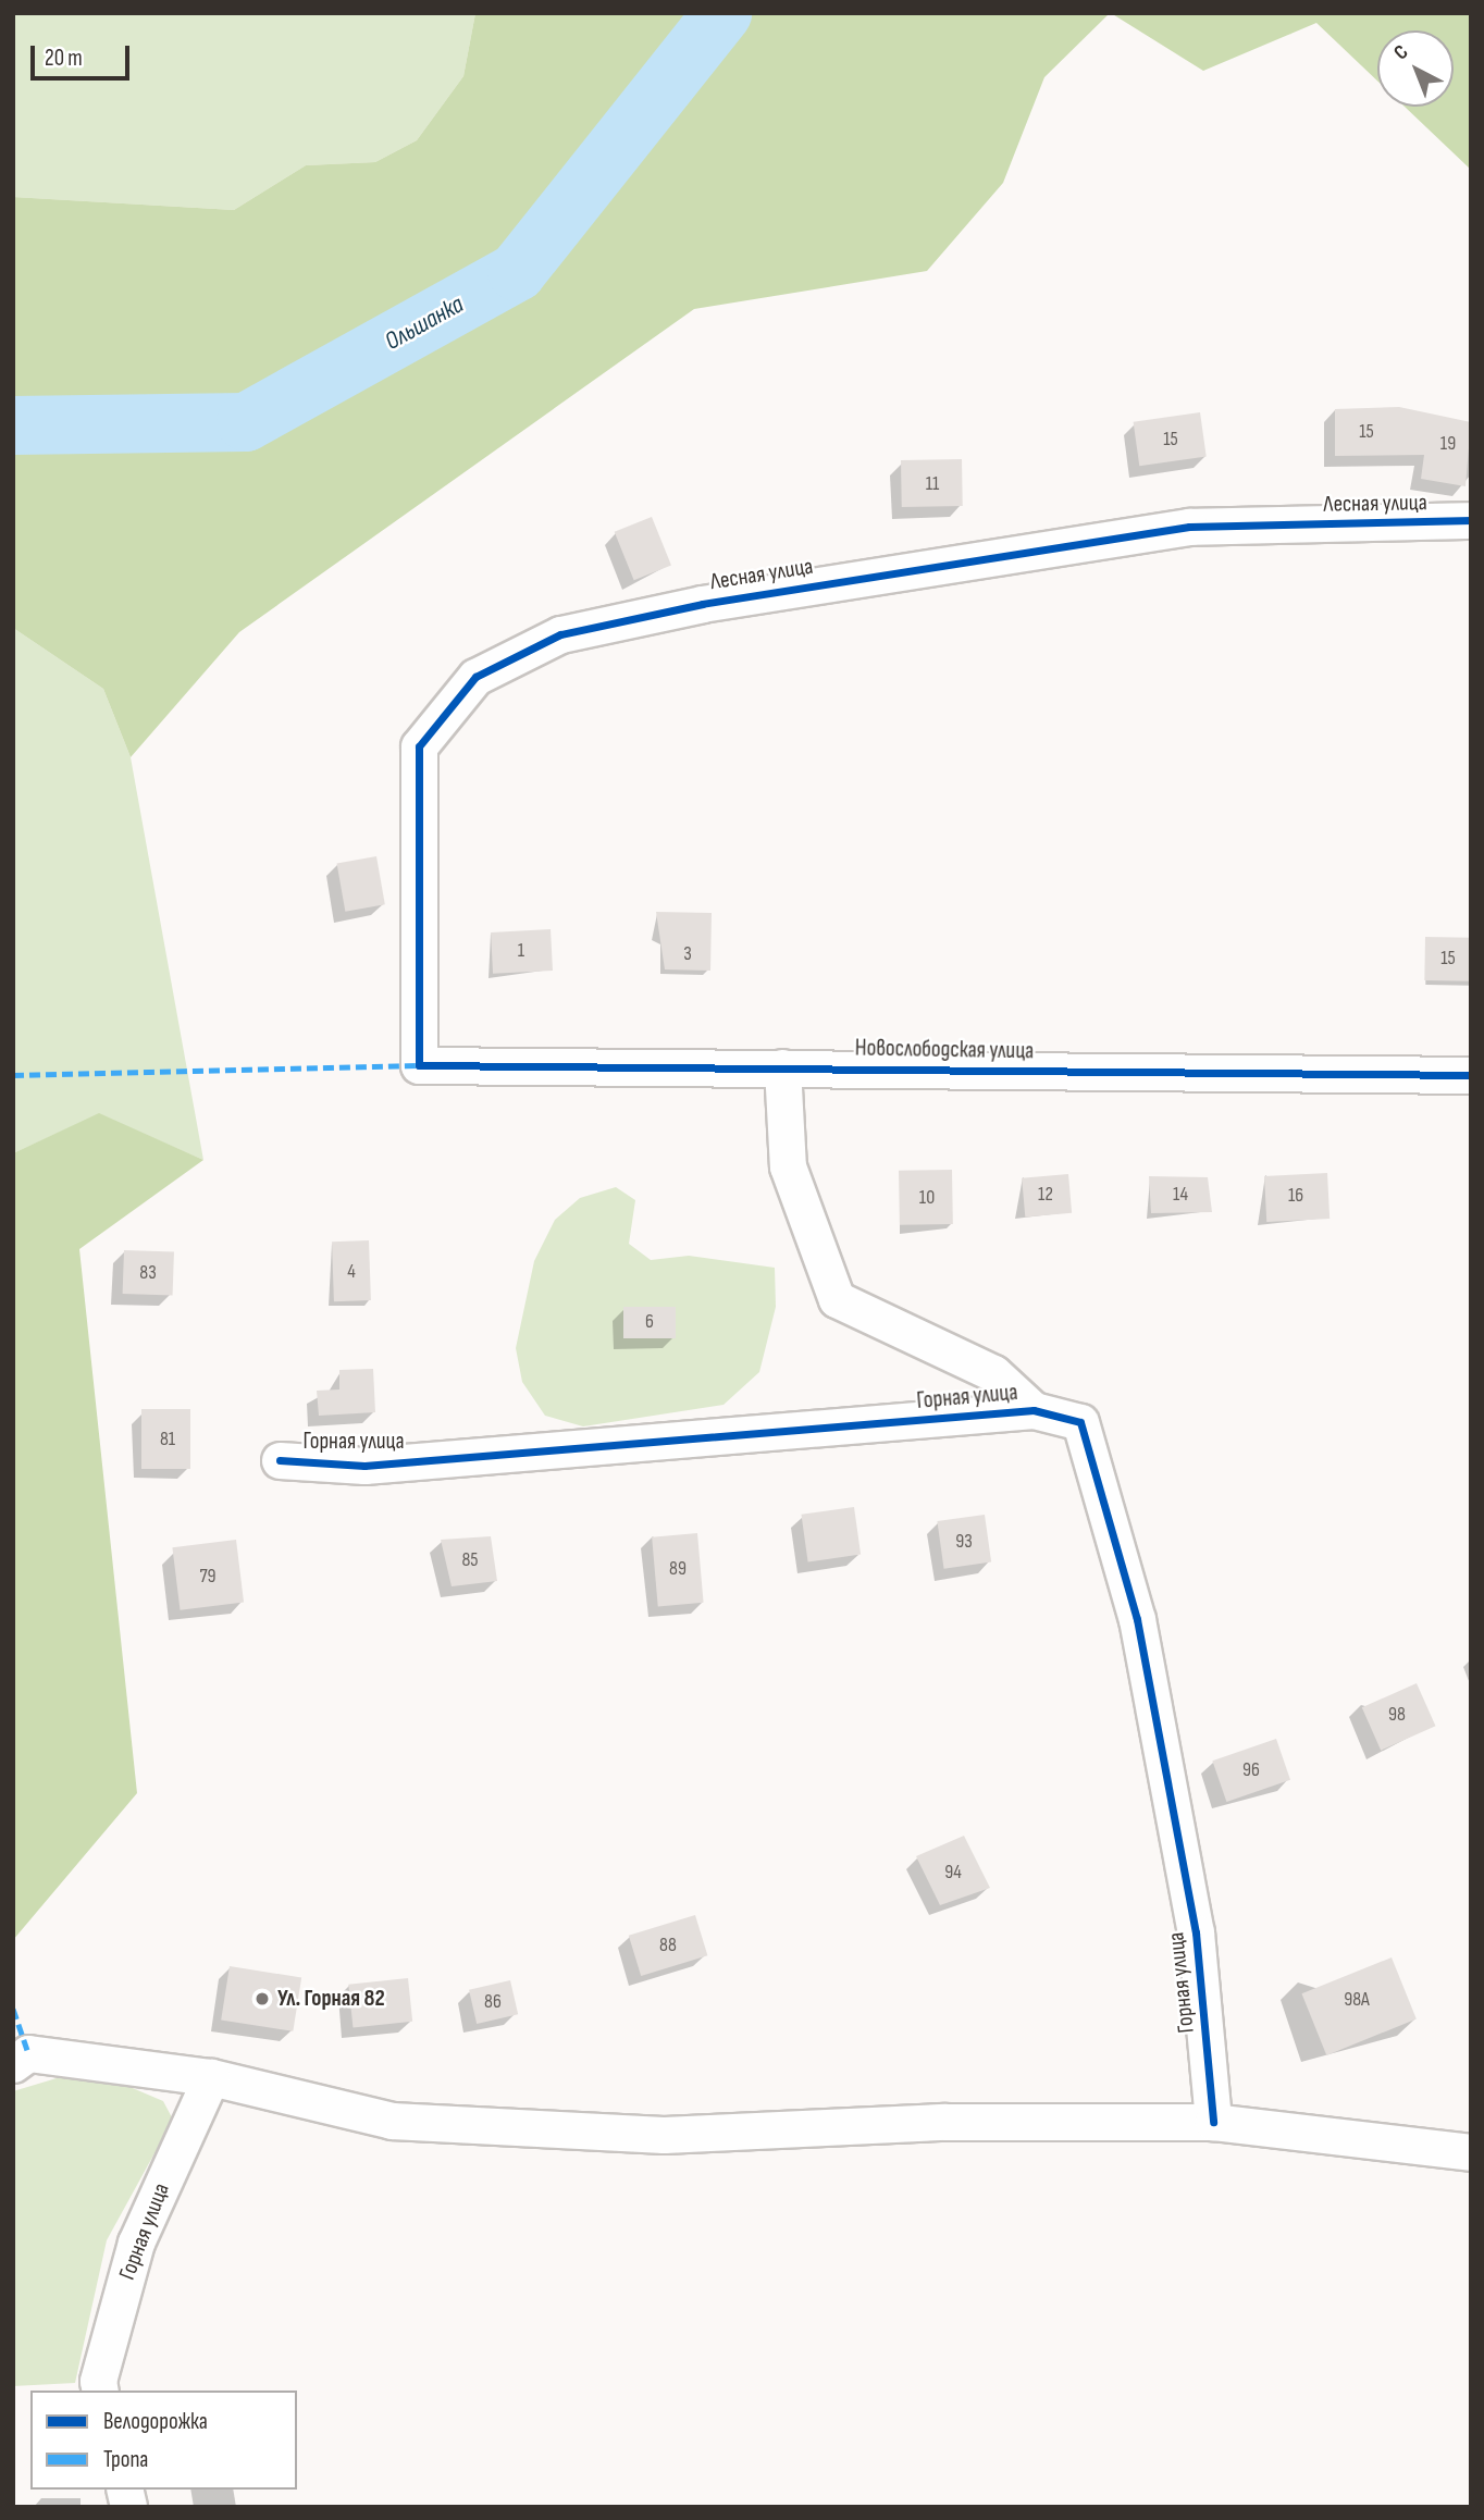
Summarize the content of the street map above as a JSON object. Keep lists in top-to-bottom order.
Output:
{
  "streets": {
    "street": ["Лесная улица", "Новослободская улица", "Горная улица"]
  },
  "crossings": [
    ["Лесная улица", "Новослободская улица"]
  ],
  "water": ["Ольшанка"],
  "places": ["Ул. Горная 82"],
  "house_numbers": [
    "15",
    "15",
    "19",
    "11",
    "1",
    "3",
    "15",
    "12",
    "14",
    "16",
    "10",
    "4",
    "83",
    "6",
    "81",
    "93",
    "85",
    "89",
    "79",
    "98",
    "96",
    "94",
    "88",
    "98А",
    "86"
  ],
  "legend": ["Велодорожка", "Тропа"],
  "scale_bar": "20 m",
  "north": "top left"
}
